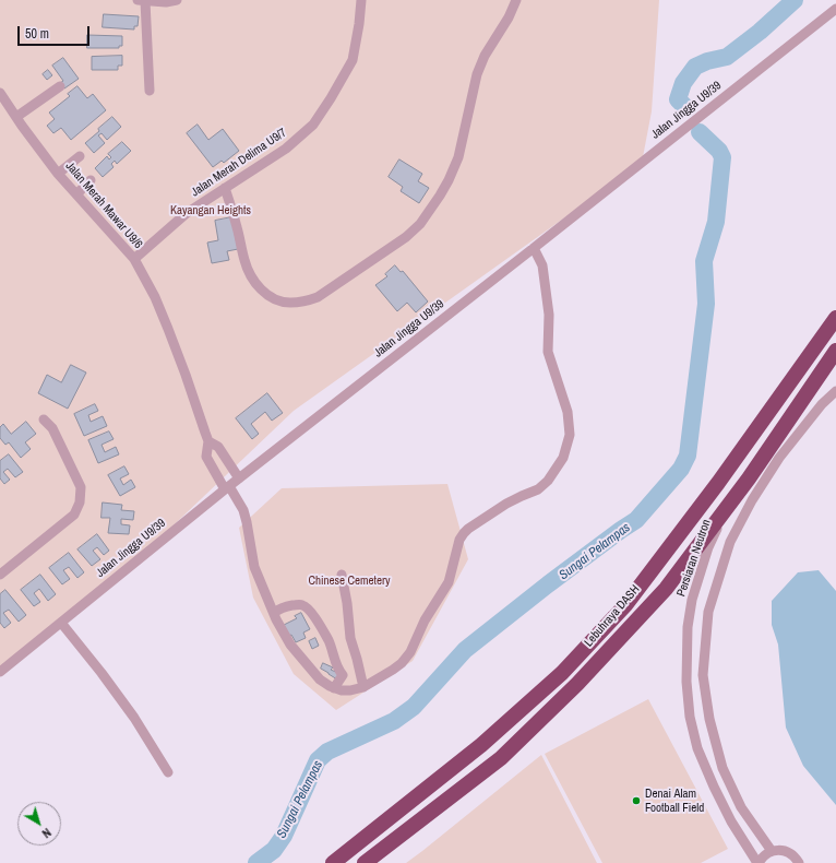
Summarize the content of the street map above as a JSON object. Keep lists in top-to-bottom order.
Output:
{
  "streets": {
    "highway": ["Lebuhraya DASH"],
    "street": [
      "Jalan Jingga U9/39",
      "Jalan Merah Delima U9/7",
      "Jalan Merah Mawar U9/6",
      "Persiaran Neutron"
    ]
  },
  "crossings": [
    ["Jalan Jingga U9/39", "Jalan Merah Mawar U9/6"],
    ["Jalan Merah Delima U9/7", "Jalan Merah Mawar U9/6"]
  ],
  "water": ["Sungai Pelampas"],
  "parks": ["Kayangan Heights", "Chinese Cemetery"],
  "places": ["Denai Alam Football Field"],
  "scale_bar": "50 m",
  "north": "bottom right"
}
